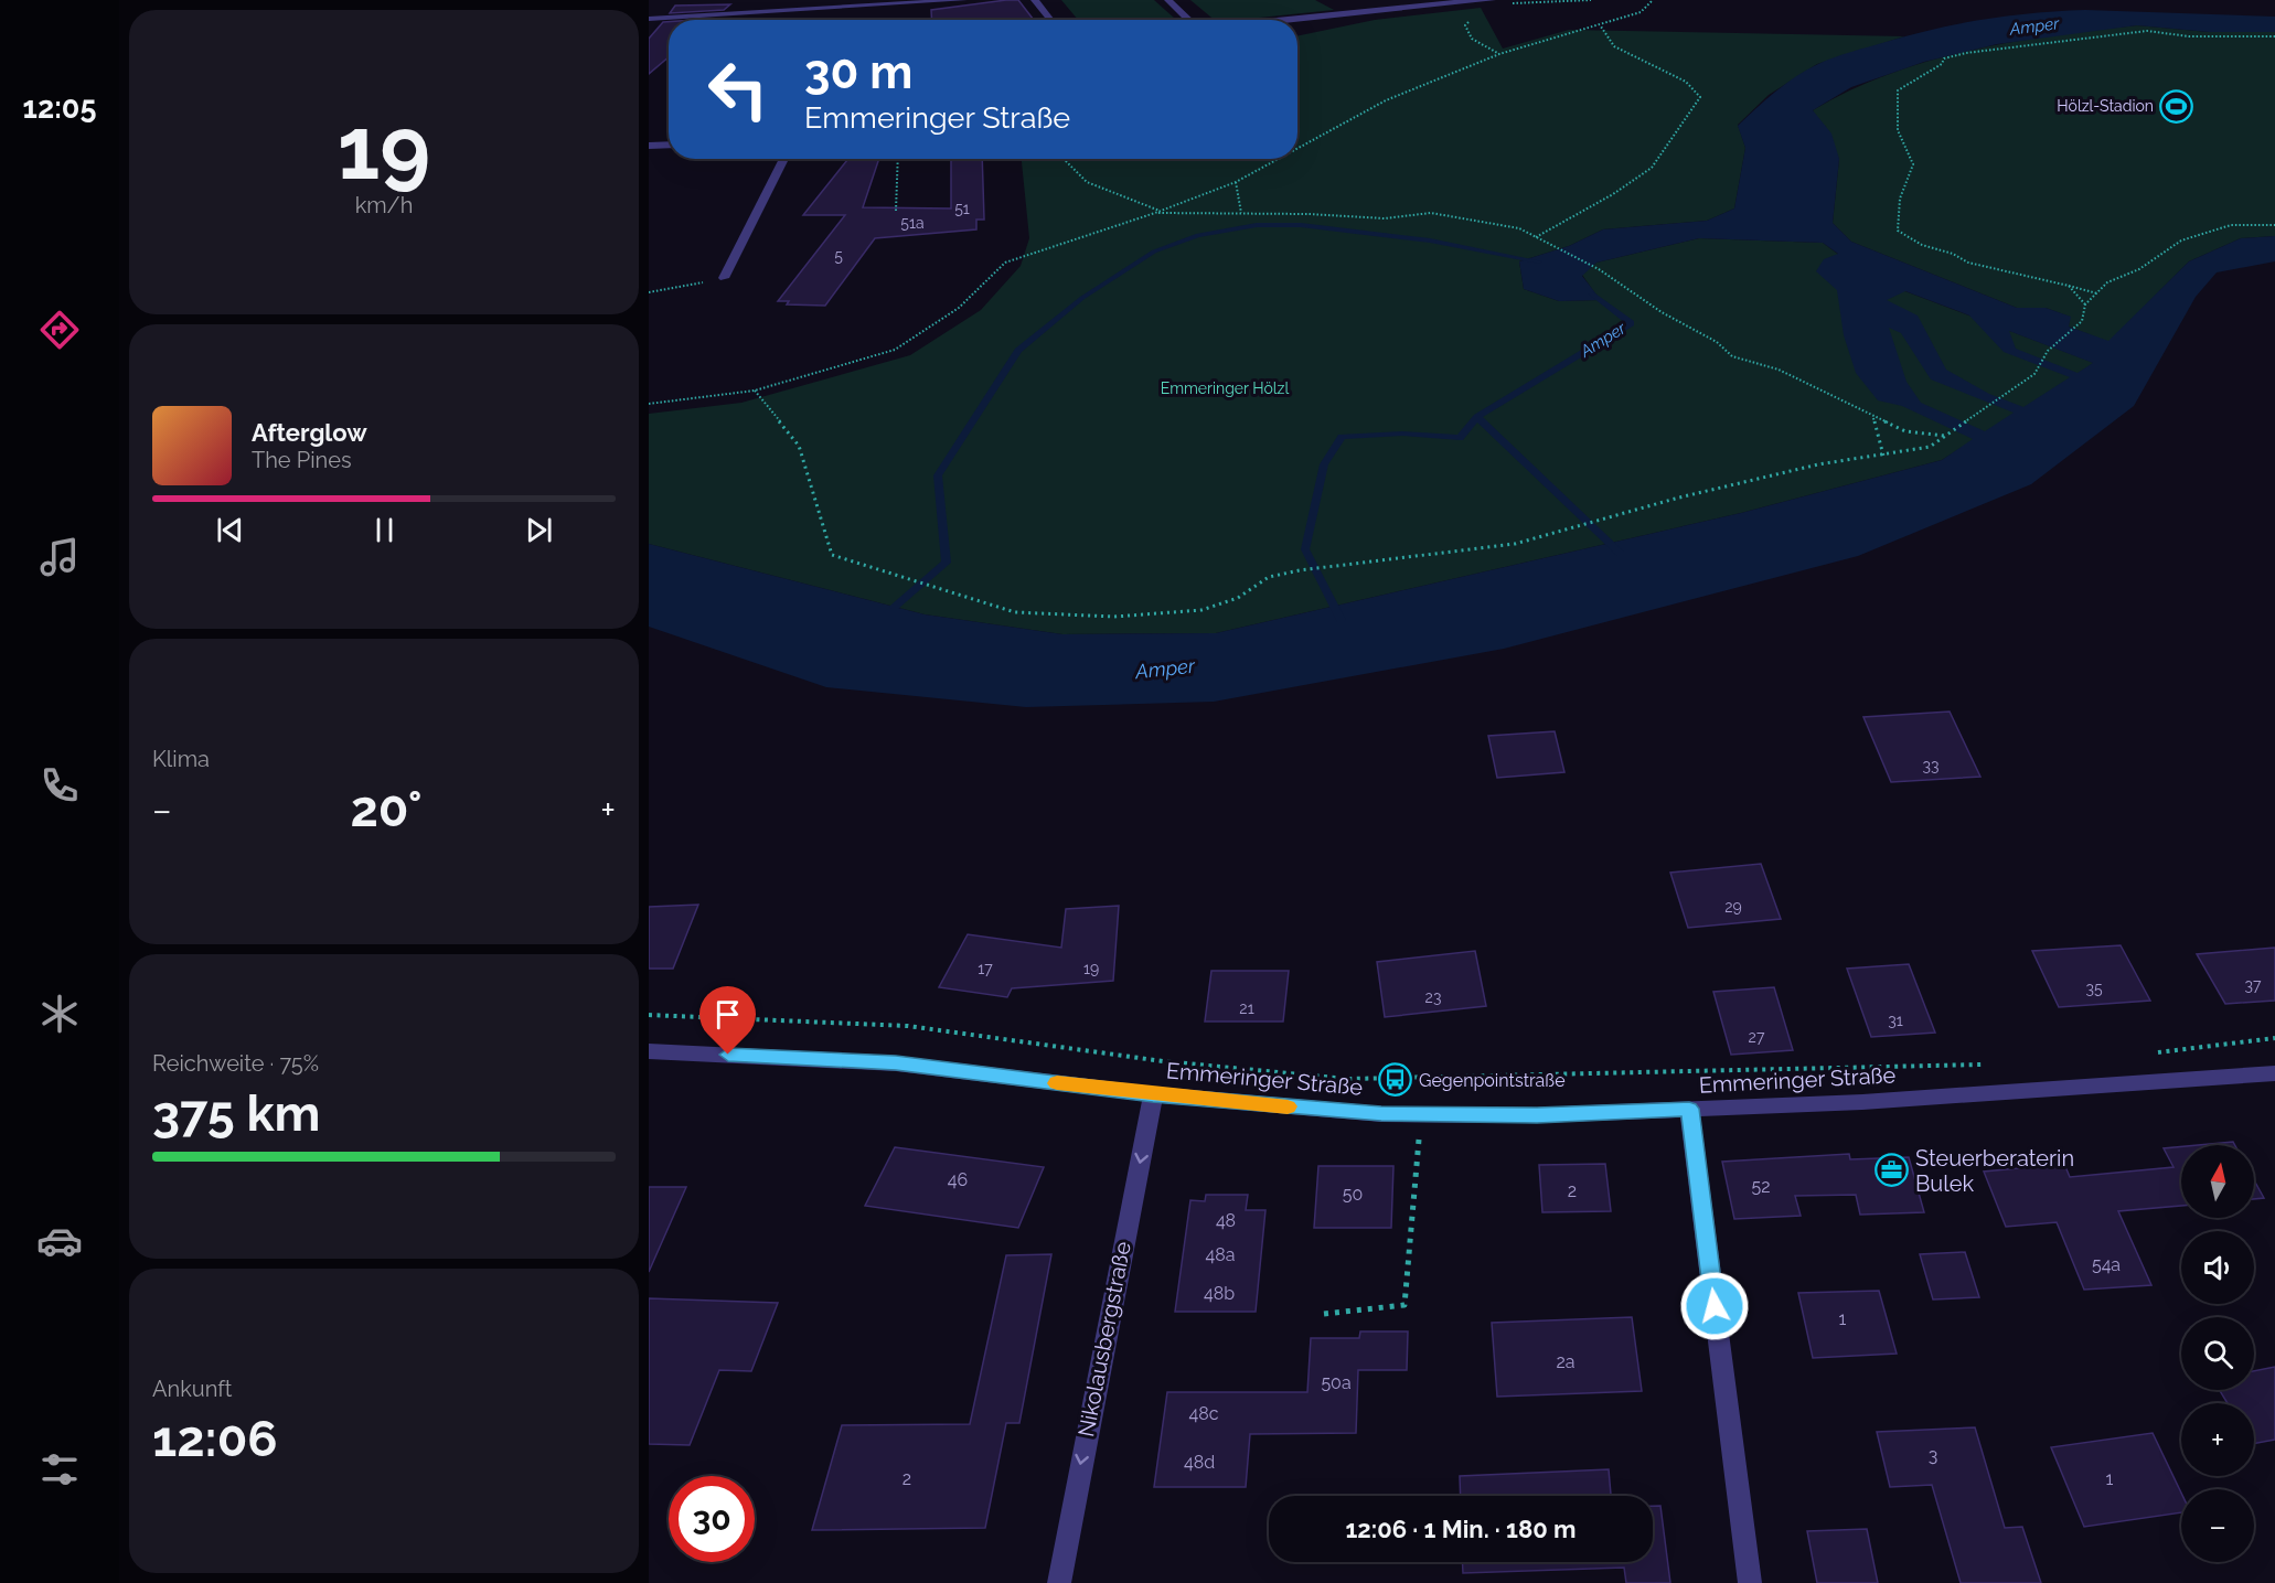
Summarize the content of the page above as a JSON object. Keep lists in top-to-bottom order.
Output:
{
  "streets": {
    "street": ["Emmeringer Straße", "Nikolausbergstraße"]
  },
  "crossings": [
    ["Emmeringer Straße", "Nikolausbergstraße"]
  ],
  "one_way": ["Nikolausbergstraße"],
  "water": ["Amper"],
  "parks": ["Emmeringer Hölzl"],
  "places": {
    "sports": ["Hölzl-Stadion"],
    "bus stop": ["Gegenpointstraße"],
    "office": ["Steuerberaterin Bulek"]
  },
  "house_numbers": [
    "51",
    "51a",
    "5",
    "33",
    "29",
    "17",
    "19",
    "37",
    "35",
    "23",
    "21",
    "31",
    "27",
    "46",
    "52",
    "2",
    "50",
    "48",
    "48a",
    "54a",
    "48b",
    "1",
    "2a",
    "50a",
    "48c",
    "3",
    "48d",
    "2",
    "1"
  ],
  "north": "top",
  "page": {
    "tabs": "12:05",
    "tile": [
      ["19", "km/h"],
      "Klima",
      ["Reichweite · 75%", "375 km"],
      ["Ankunft", "12:06"]
    ],
    "turn": ["30 m", "Emmeringer Straße"],
    "song": ["Afterglow", "The Pines"],
    "heat": ["−", "20°", "+"],
    "map_buttons": ["+", "−"],
    "limit": "30",
    "trip": "12:06 · 1 Min. · 180 m"
  }
}
